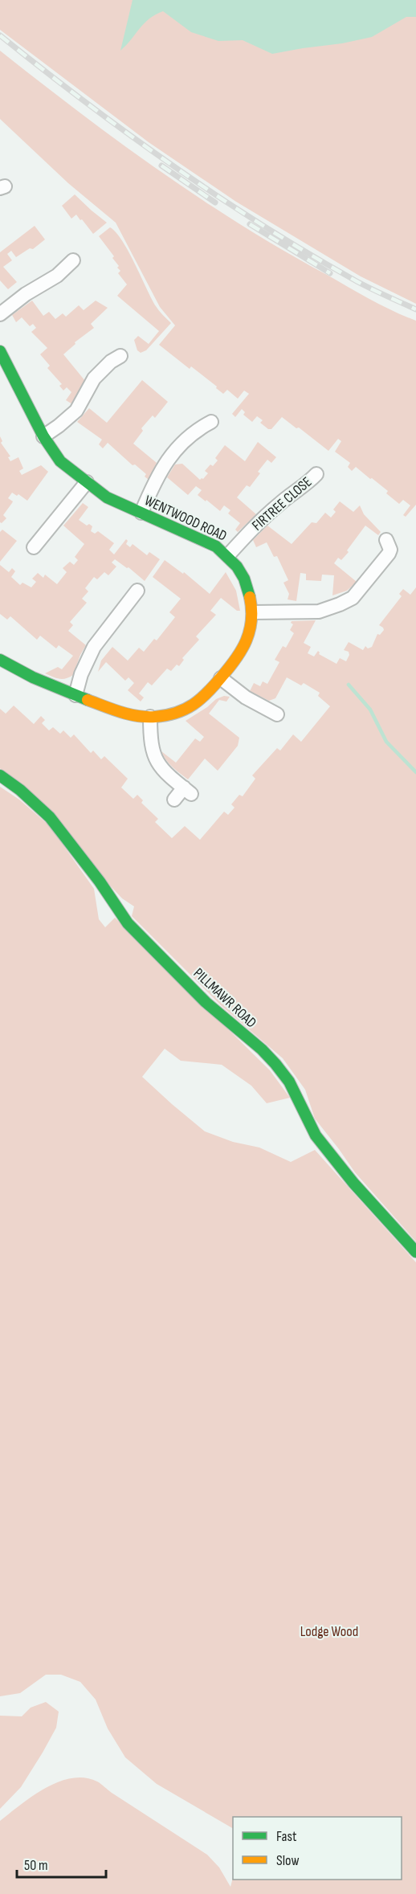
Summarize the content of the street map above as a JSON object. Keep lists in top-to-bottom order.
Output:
{
  "streets": {
    "street": ["FIRTREE CLOSE", "WENTWOOD ROAD", "PILLMAWR ROAD"]
  },
  "crossings": [
    ["FIRTREE CLOSE", "WENTWOOD ROAD"]
  ],
  "parks": ["Lodge Wood"],
  "legend": ["Fast", "Slow"],
  "scale_bar": "50 m"
}
